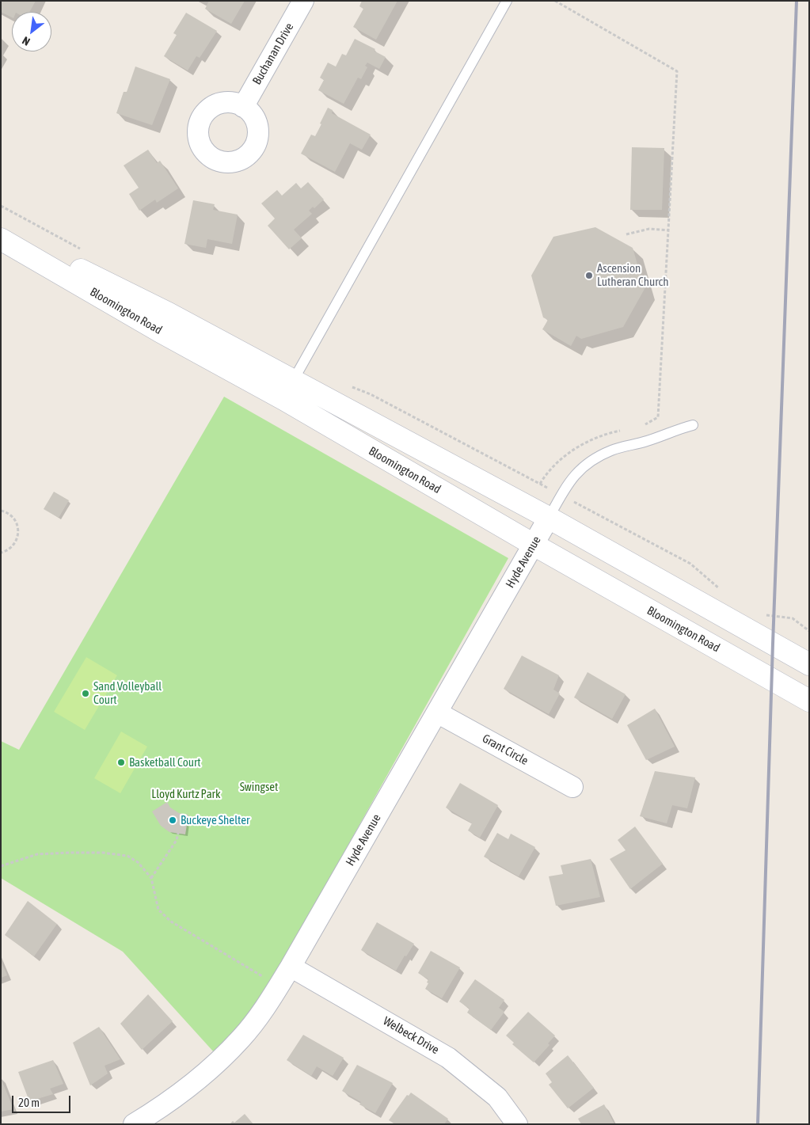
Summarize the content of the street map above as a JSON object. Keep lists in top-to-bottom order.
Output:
{
  "streets": {
    "street": [
      "Buchanan Drive",
      "Bloomington Road",
      "Hyde Avenue",
      "Grant Circle",
      "Welbeck Drive"
    ]
  },
  "crossings": [
    ["Bloomington Road", "Hyde Avenue"],
    ["Hyde Avenue", "Grant Circle"],
    ["Hyde Avenue", "Welbeck Drive"]
  ],
  "parks": ["Swingset", "Lloyd Kurtz Park"],
  "places": [
    "Ascension Lutheran Church",
    "Sand Volleyball Court",
    "Basketball Court",
    "Buckeye Shelter"
  ],
  "scale_bar": "20 m",
  "north": "bottom left"
}
